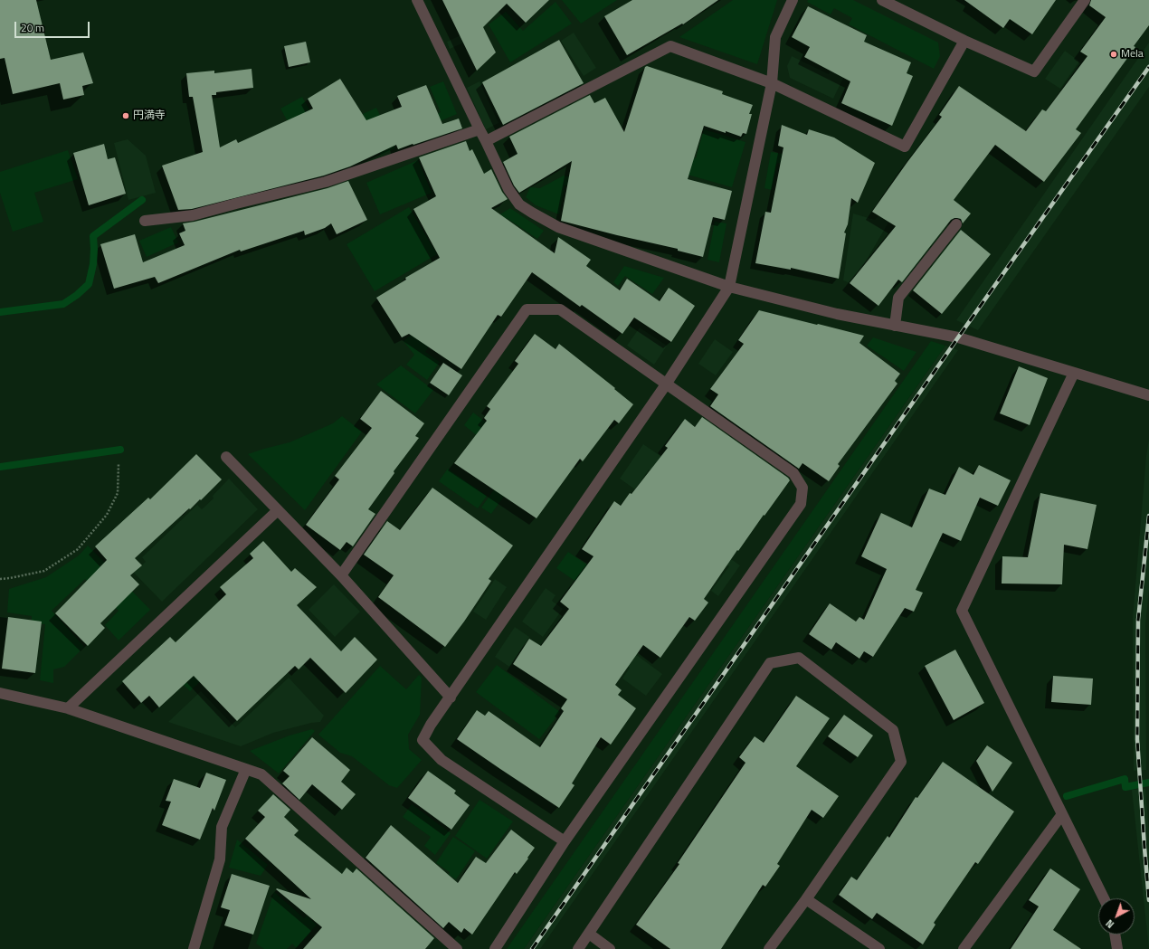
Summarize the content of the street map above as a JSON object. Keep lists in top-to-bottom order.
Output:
{
  "places": ["Mela", "円満寺"],
  "scale_bar": "20 m",
  "north": "bottom left"
}
